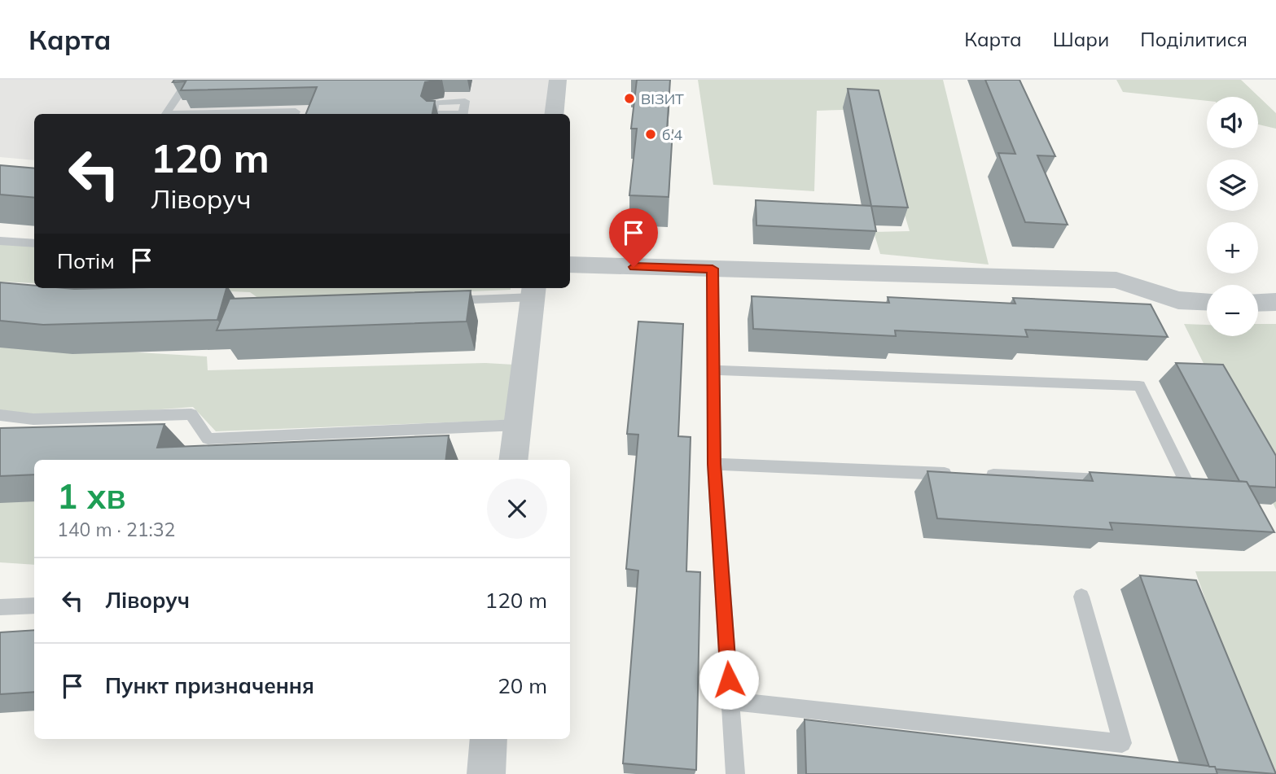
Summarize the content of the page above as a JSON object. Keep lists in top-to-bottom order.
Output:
{
  "places": ["ВІЗИТ", "б.4"],
  "page": {
    "header": "Карта",
    "nav": ["Карта", "Шари", "Поділитися"],
    "map_buttons": ["+", "−"],
    "turn": ["120 m", "Ліворуч"],
    "then": "Потім",
    "heading": ["1 хв", "140 m · 21:32"],
    "list": [
      {
        "name": "Ліворуч",
        "value": "120 m"
      },
      {
        "name": "Пункт призначення",
        "value": "20 m"
      }
    ]
  }
}
